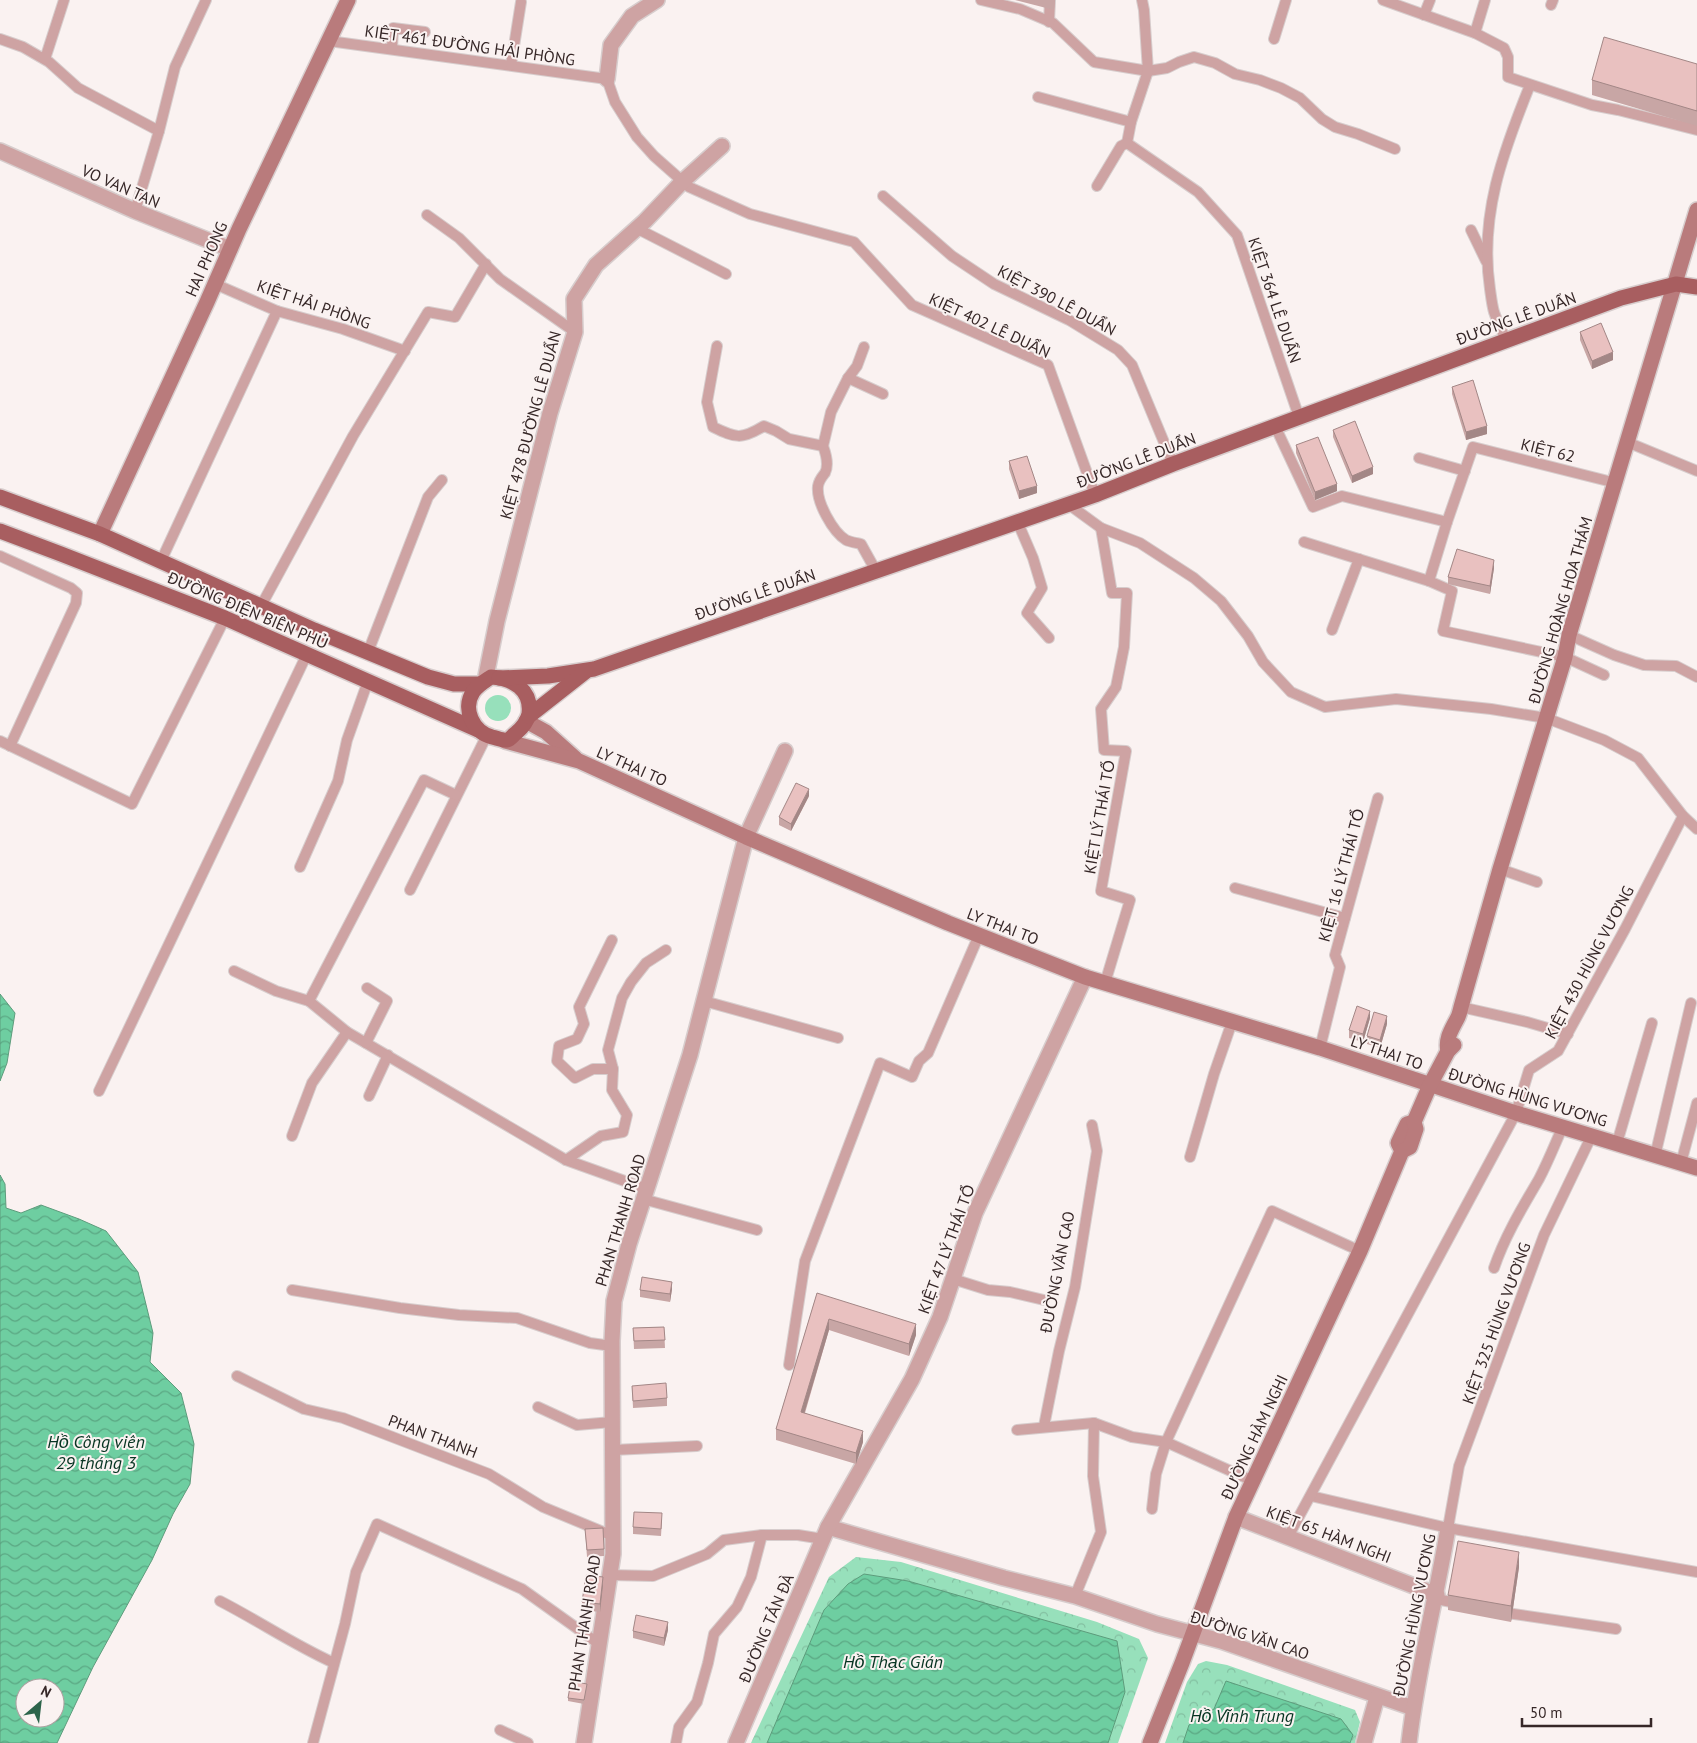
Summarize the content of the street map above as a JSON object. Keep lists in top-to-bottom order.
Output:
{
  "streets": {
    "main road": ["ĐƯỜNG LÊ DUẨN", "ĐƯỜNG ĐIỆN BIÊN PHỦ"],
    "street": [
      "VO VAN TAN",
      "HAI PHONG",
      "KIỆT 478 ĐƯỜNG LÊ DUẨN",
      "ĐƯỜNG HOÀNG HOA THÁM",
      "LY THAI TO",
      "ĐƯỜNG HÙNG VƯƠNG",
      "PHAN THANH ROAD",
      "KIỆT 47 LÝ THÁI TỔ",
      "ĐƯỜNG VĂN CAO",
      "ĐƯỜNG HÀM NGHI",
      "KIỆT 65 HÀM NGHI",
      "ĐƯỜNG TẢN ĐÀ"
    ],
    "lane": [
      "KIỆT 461 ĐƯỜNG HẢI PHÒNG",
      "KIỆT 390 LÊ DUẨN",
      "KIỆT 364 LÊ DUẨN",
      "KIỆT HẢI PHÒNG",
      "KIỆT 402 LÊ DUẨN",
      "KIỆT 62",
      "KIỆT LÝ THÁI TỔ",
      "KIỆT 16 LÝ THÁI TỔ",
      "KIỆT 430 HÙNG VƯƠNG",
      "KIỆT 325 HÙNG VƯƠNG",
      "PHAN THANH"
    ]
  },
  "crossings": [
    ["KIỆT 461 ĐƯỜNG HẢI PHÒNG", "HAI PHONG"],
    ["KIỆT 461 ĐƯỜNG HẢI PHÒNG", "KIỆT 402 LÊ DUẨN"],
    ["VO VAN TAN", "HAI PHONG"],
    ["HAI PHONG", "KIỆT HẢI PHÒNG"],
    ["HAI PHONG", "ĐƯỜNG ĐIỆN BIÊN PHỦ"],
    ["KIỆT 390 LÊ DUẨN", "ĐƯỜNG LÊ DUẨN"],
    ["KIỆT 364 LÊ DUẨN", "ĐƯỜNG LÊ DUẨN"],
    ["ĐƯỜNG LÊ DUẨN", "KIỆT 402 LÊ DUẨN"],
    ["ĐƯỜNG LÊ DUẨN", "KIỆT 478 ĐƯỜNG LÊ DUẨN"],
    ["ĐƯỜNG LÊ DUẨN", "ĐƯỜNG ĐIỆN BIÊN PHỦ"],
    ["ĐƯỜNG LÊ DUẨN", "ĐƯỜNG HOÀNG HOA THÁM"],
    ["KIỆT 402 LÊ DUẨN", "KIỆT 478 ĐƯỜNG LÊ DUẨN"],
    ["KIỆT 478 ĐƯỜNG LÊ DUẨN", "ĐƯỜNG ĐIỆN BIÊN PHỦ"],
    ["KIỆT 62", "ĐƯỜNG HOÀNG HOA THÁM"],
    ["ĐƯỜNG HOÀNG HOA THÁM", "LY THAI TO"],
    ["ĐƯỜNG HOÀNG HOA THÁM", "ĐƯỜNG HÙNG VƯƠNG"],
    ["ĐƯỜNG HOÀNG HOA THÁM", "ĐƯỜNG HÀM NGHI"],
    ["LY THAI TO", "KIỆT LÝ THÁI TỔ"],
    ["LY THAI TO", "KIỆT 16 LÝ THÁI TỔ"],
    ["LY THAI TO", "ĐƯỜNG HÙNG VƯƠNG"],
    ["LY THAI TO", "PHAN THANH ROAD"],
    ["LY THAI TO", "KIỆT 47 LÝ THÁI TỔ"],
    ["LY THAI TO", "ĐƯỜNG HÀM NGHI"],
    ["KIỆT 430 HÙNG VƯƠNG", "ĐƯỜNG HÙNG VƯƠNG"],
    ["KIỆT 430 HÙNG VƯƠNG", "KIỆT 65 HÀM NGHI"],
    ["ĐƯỜNG HÙNG VƯƠNG", "ĐƯỜNG VĂN CAO"],
    ["ĐƯỜNG HÙNG VƯƠNG", "KIỆT 325 HÙNG VƯƠNG"],
    ["ĐƯỜNG HÙNG VƯƠNG", "ĐƯỜNG HÀM NGHI"],
    ["ĐƯỜNG HÙNG VƯƠNG", "KIỆT 65 HÀM NGHI"],
    ["PHAN THANH ROAD", "PHAN THANH"],
    ["KIỆT 47 LÝ THÁI TỔ", "ĐƯỜNG VĂN CAO"],
    ["KIỆT 47 LÝ THÁI TỔ", "ĐƯỜNG TẢN ĐÀ"],
    ["ĐƯỜNG VĂN CAO", "ĐƯỜNG HÀM NGHI"],
    ["ĐƯỜNG VĂN CAO", "ĐƯỜNG TẢN ĐÀ"],
    ["ĐƯỜNG HÀM NGHI", "KIỆT 65 HÀM NGHI"]
  ],
  "water": ["Hồ Công viên 29 tháng 3", "Hồ Thạc Gián", "Hồ Vĩnh Trung"],
  "scale_bar": "50 m",
  "north": "top right"
}
